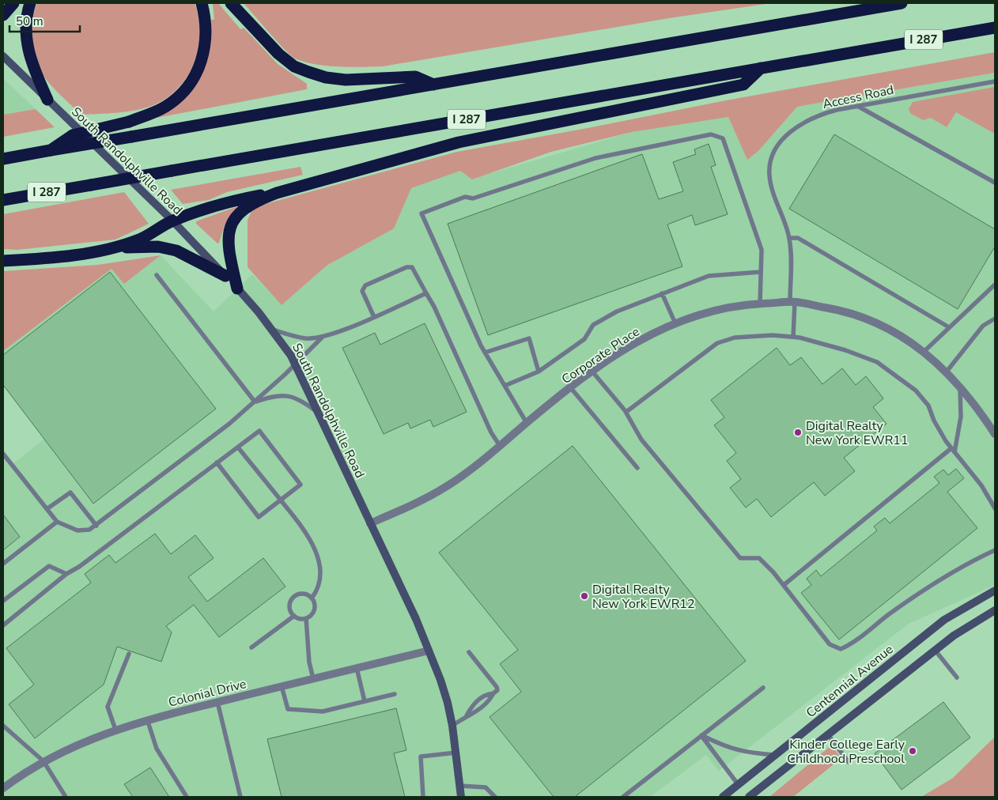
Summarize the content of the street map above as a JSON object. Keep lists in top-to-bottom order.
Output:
{
  "streets": {
    "highway": ["I 287"],
    "main road": ["South Randolphville Road", "Centennial Avenue"],
    "street": ["Corporate Place", "Colonial Drive"],
    "lane": ["Access Road"]
  },
  "crossings": [
    ["Access Road", "Corporate Place"],
    ["South Randolphville Road", "Corporate Place"],
    ["South Randolphville Road", "Colonial Drive"]
  ],
  "places": ["Digital Realty New York EWR11", "Digital Realty New York EWR12", "Kinder College Early Childhood Preschool"],
  "scale_bar": "50 m"
}
